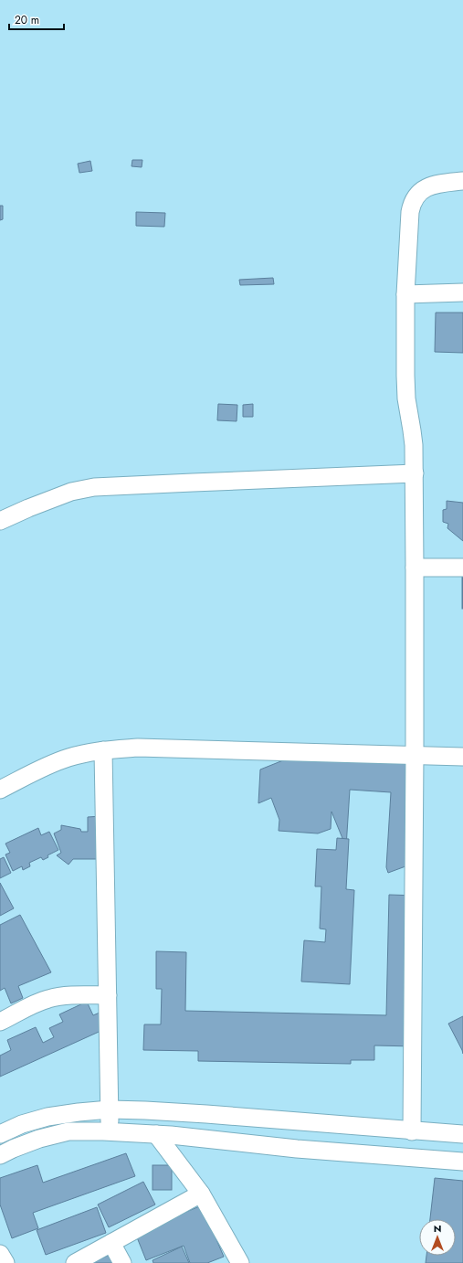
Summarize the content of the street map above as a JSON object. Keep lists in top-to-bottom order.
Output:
{
  "scale_bar": "20 m",
  "north": "top"
}
